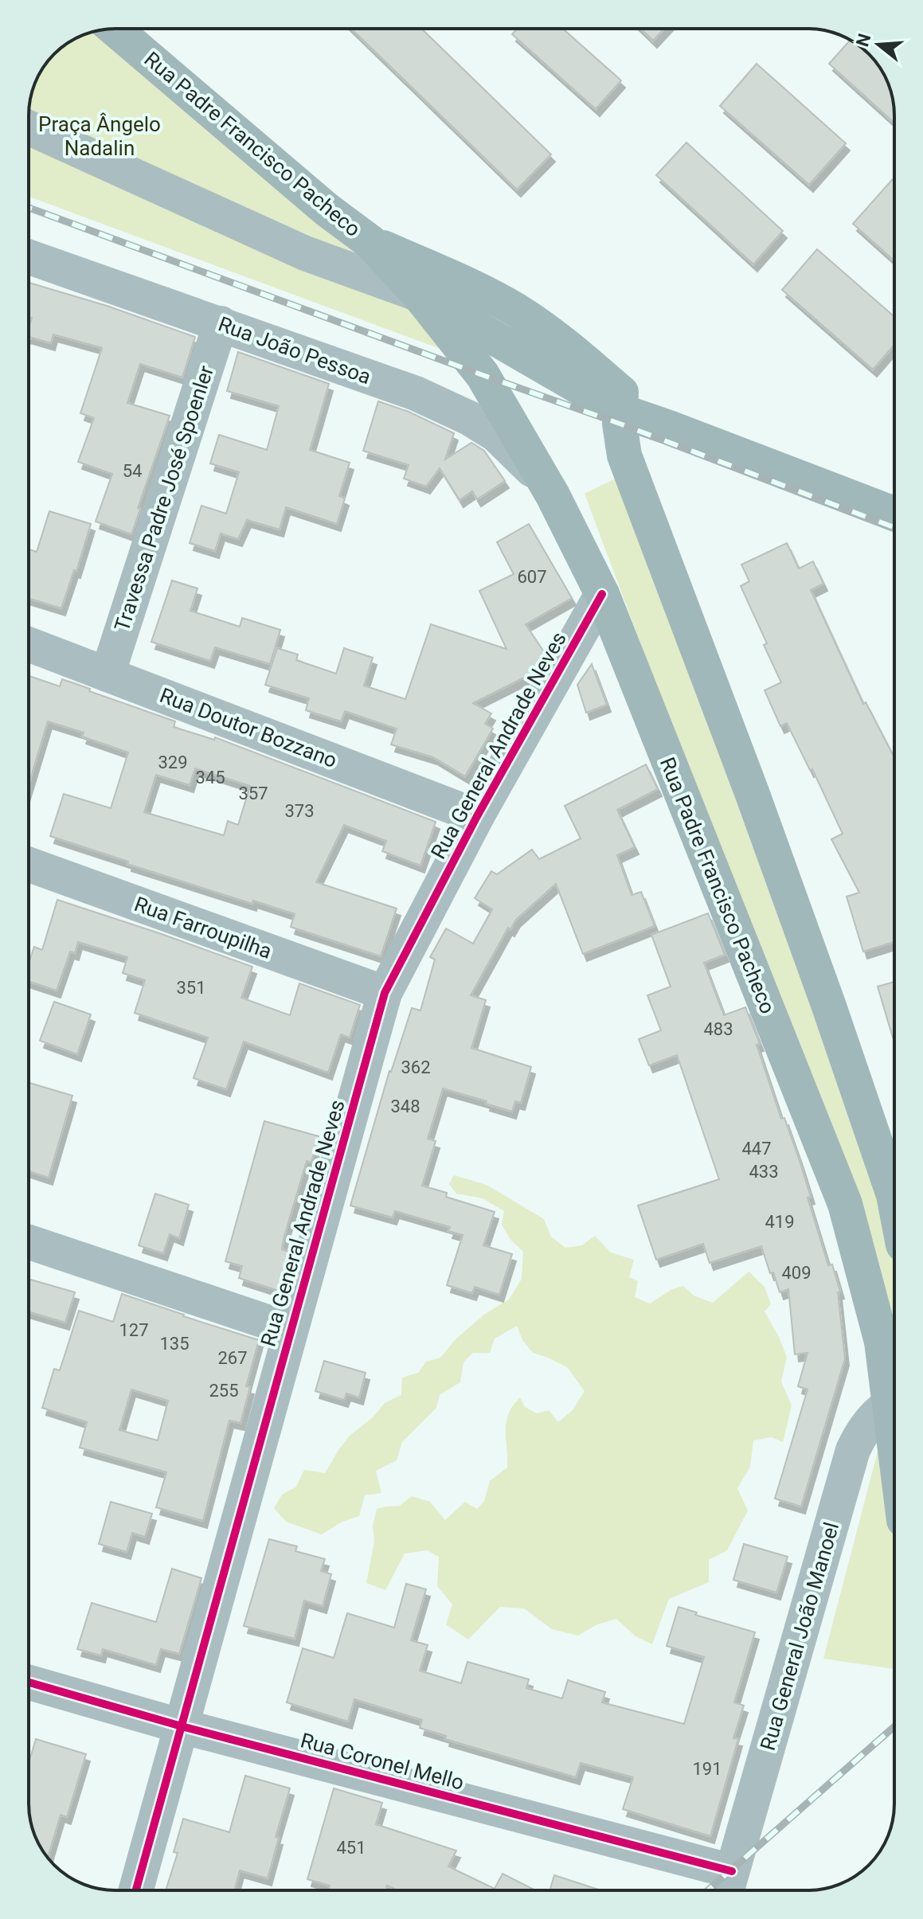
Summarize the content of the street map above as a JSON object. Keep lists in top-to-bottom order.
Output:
{
  "streets": {
    "main road": ["Rua Padre Francisco Pacheco"],
    "street": [
      "Rua João Pessoa",
      "Travessa Padre José Spoenler",
      "Rua Doutor Bozzano",
      "Rua General Andrade Neves",
      "Rua Farroupilha",
      "Rua General João Manoel",
      "Rua Coronel Mello"
    ]
  },
  "crossings": [
    ["Rua Padre Francisco Pacheco", "Rua João Pessoa"],
    ["Rua Padre Francisco Pacheco", "Rua General Andrade Neves"],
    ["Rua João Pessoa", "Travessa Padre José Spoenler"],
    ["Travessa Padre José Spoenler", "Rua Doutor Bozzano"],
    ["Rua Doutor Bozzano", "Rua General Andrade Neves"],
    ["Rua General Andrade Neves", "Rua Farroupilha"],
    ["Rua General Andrade Neves", "Rua Coronel Mello"],
    ["Rua General João Manoel", "Rua Coronel Mello"]
  ],
  "parks": ["Praça Ângelo Nadalin"],
  "house_numbers": [
    "54",
    "607",
    "329",
    "345",
    "357",
    "373",
    "351",
    "483",
    "362",
    "348",
    "447",
    "433",
    "419",
    "409",
    "127",
    "135",
    "267",
    "255",
    "191",
    "451"
  ],
  "north": "left"
}
